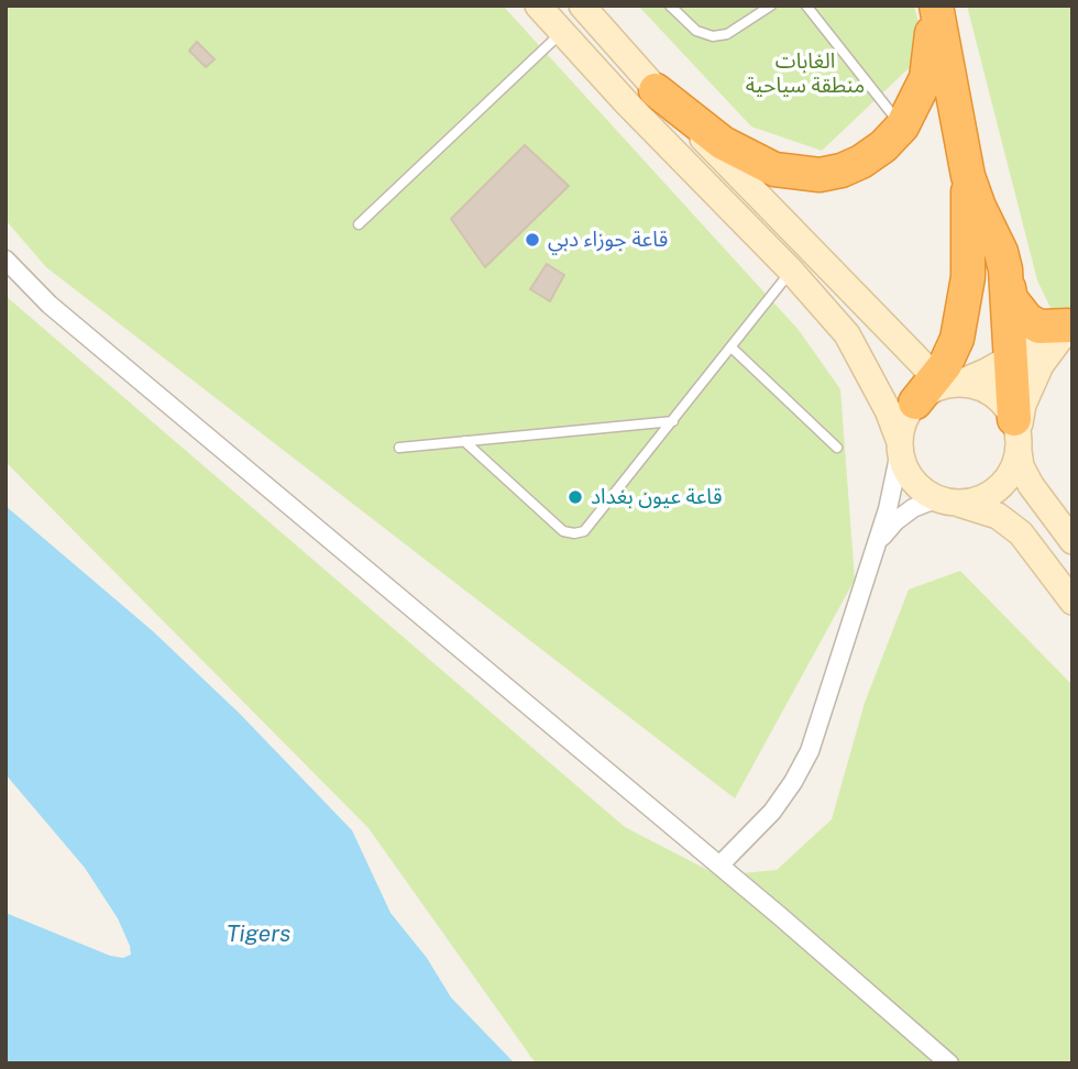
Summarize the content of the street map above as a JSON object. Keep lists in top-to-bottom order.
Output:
{
  "water": ["Tigers"],
  "parks": ["الغابات منطقة سياحية"],
  "places": ["قاعة جوزاء دبي", "قاعة عيون بغداد"]
}
